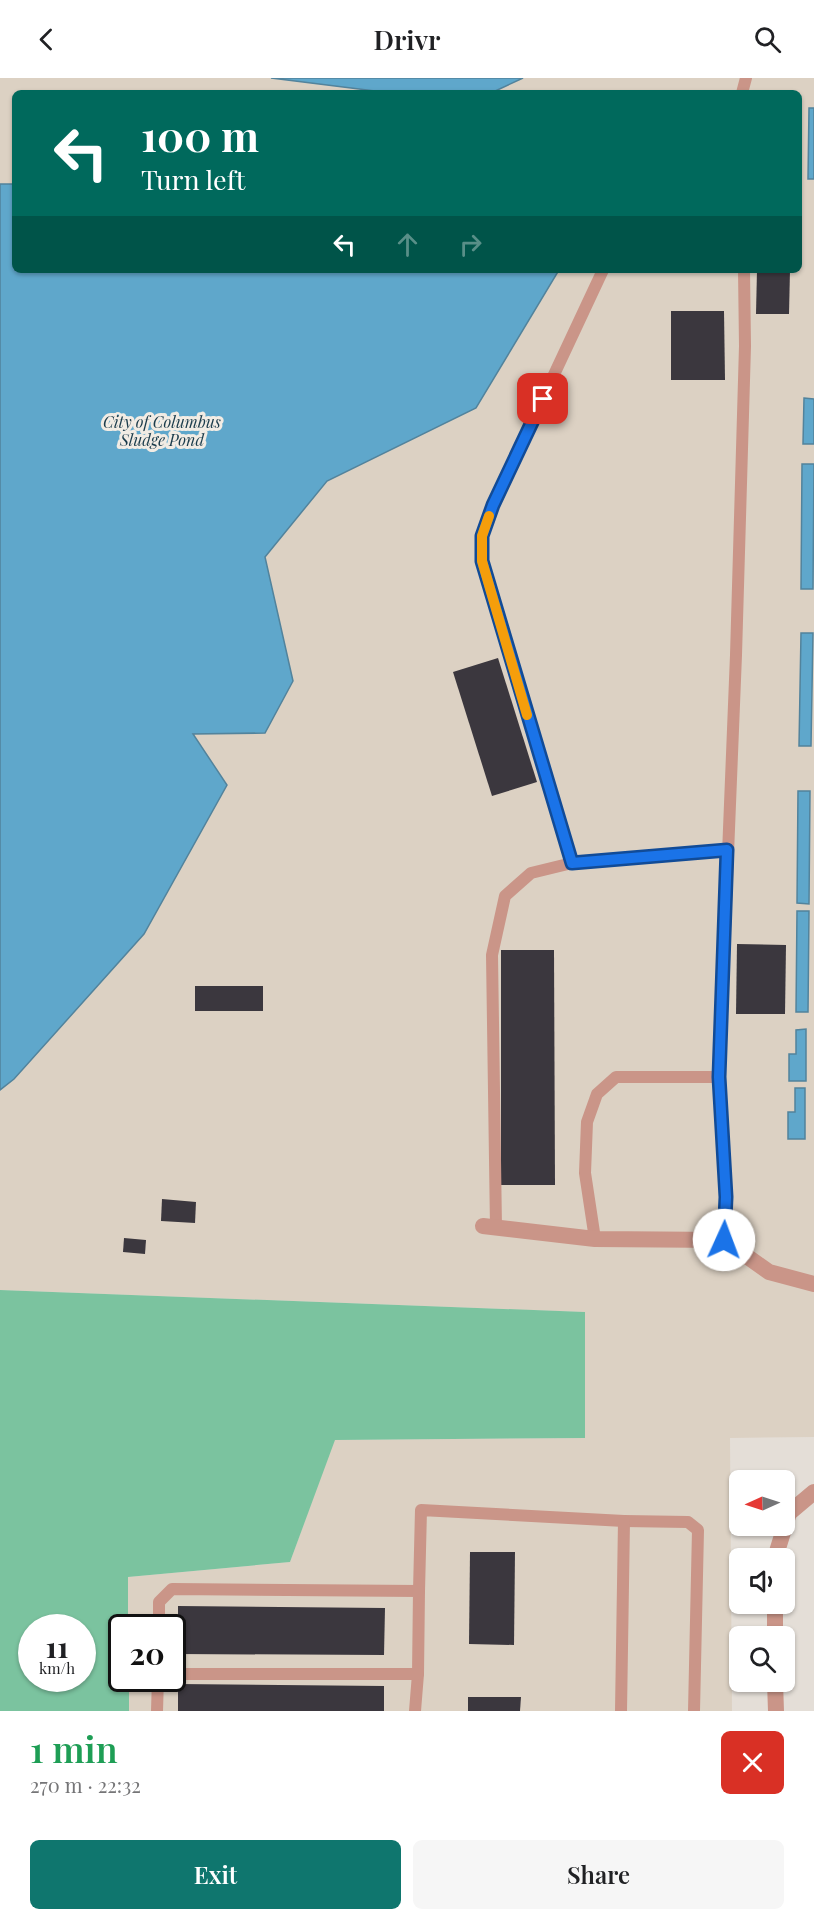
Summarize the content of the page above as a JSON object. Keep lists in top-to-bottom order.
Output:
{
  "water": ["City of Columbus Sludge Pond"],
  "north": "left",
  "page": {
    "header": "Drivr",
    "turn": ["100 m", "Turn left"],
    "speed": "11 km/h",
    "limit": "20",
    "heading": ["1 min", "270 m · 22:32"],
    "buttons": ["Exit", "Share"]
  }
}
